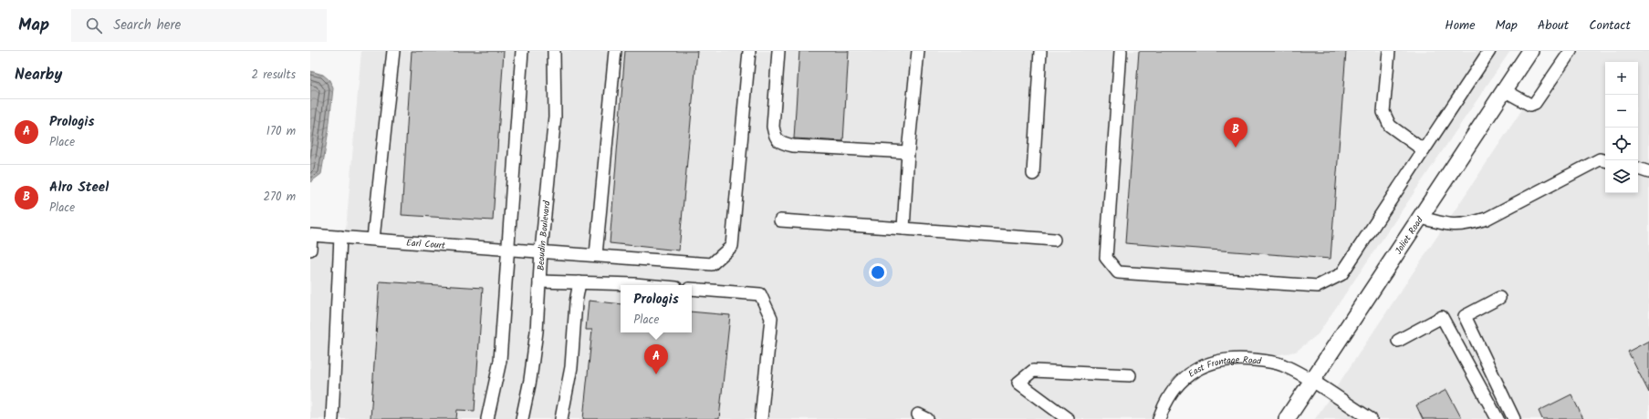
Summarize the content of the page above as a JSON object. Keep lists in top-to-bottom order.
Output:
{
  "streets": {
    "main road": ["Joliet Road"],
    "street": ["Beaudin Boulevard", "Earl Court", "East Frontage Road"]
  },
  "crossings": [
    ["Joliet Road", "East Frontage Road"],
    ["Beaudin Boulevard", "Earl Court"]
  ],
  "page": {
    "header": "Map",
    "search": "Search here",
    "nav": [
      "Home",
      "Map",
      "About",
      "Contact"
    ],
    "heading": ["Nearby", "2 results"],
    "map_buttons": ["+", "−"],
    "list": [
      {
        "mark": "A",
        "name": "Prologis",
        "note": "Place",
        "value": "170 m"
      },
      {
        "mark": "B",
        "name": "Alro Steel",
        "note": "Place",
        "value": "270 m"
      }
    ],
    "pins": ["B", "A"],
    "popup": ["Prologis", "Place"]
  }
}
